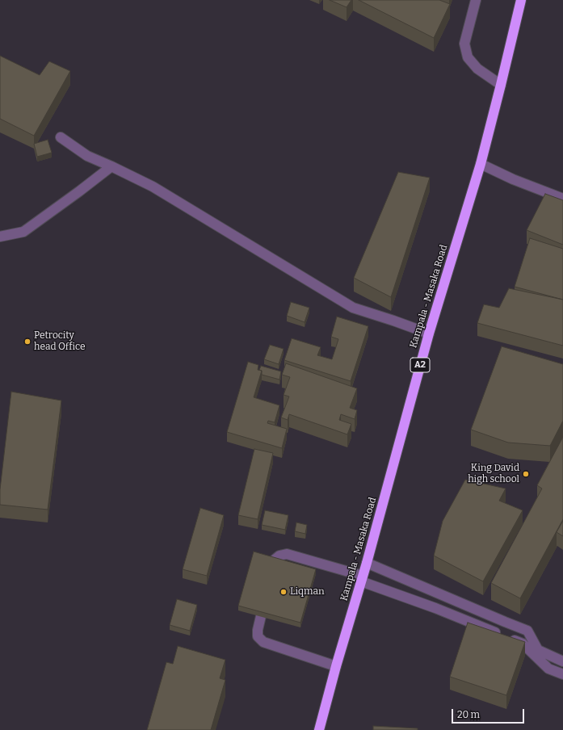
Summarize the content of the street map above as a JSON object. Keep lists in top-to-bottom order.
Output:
{
  "streets": {
    "highway": ["Kampala - Masaka Road", "A2"]
  },
  "places": ["Petrocity head Office", "King David high school", "Liqman"],
  "scale_bar": "20 m"
}
